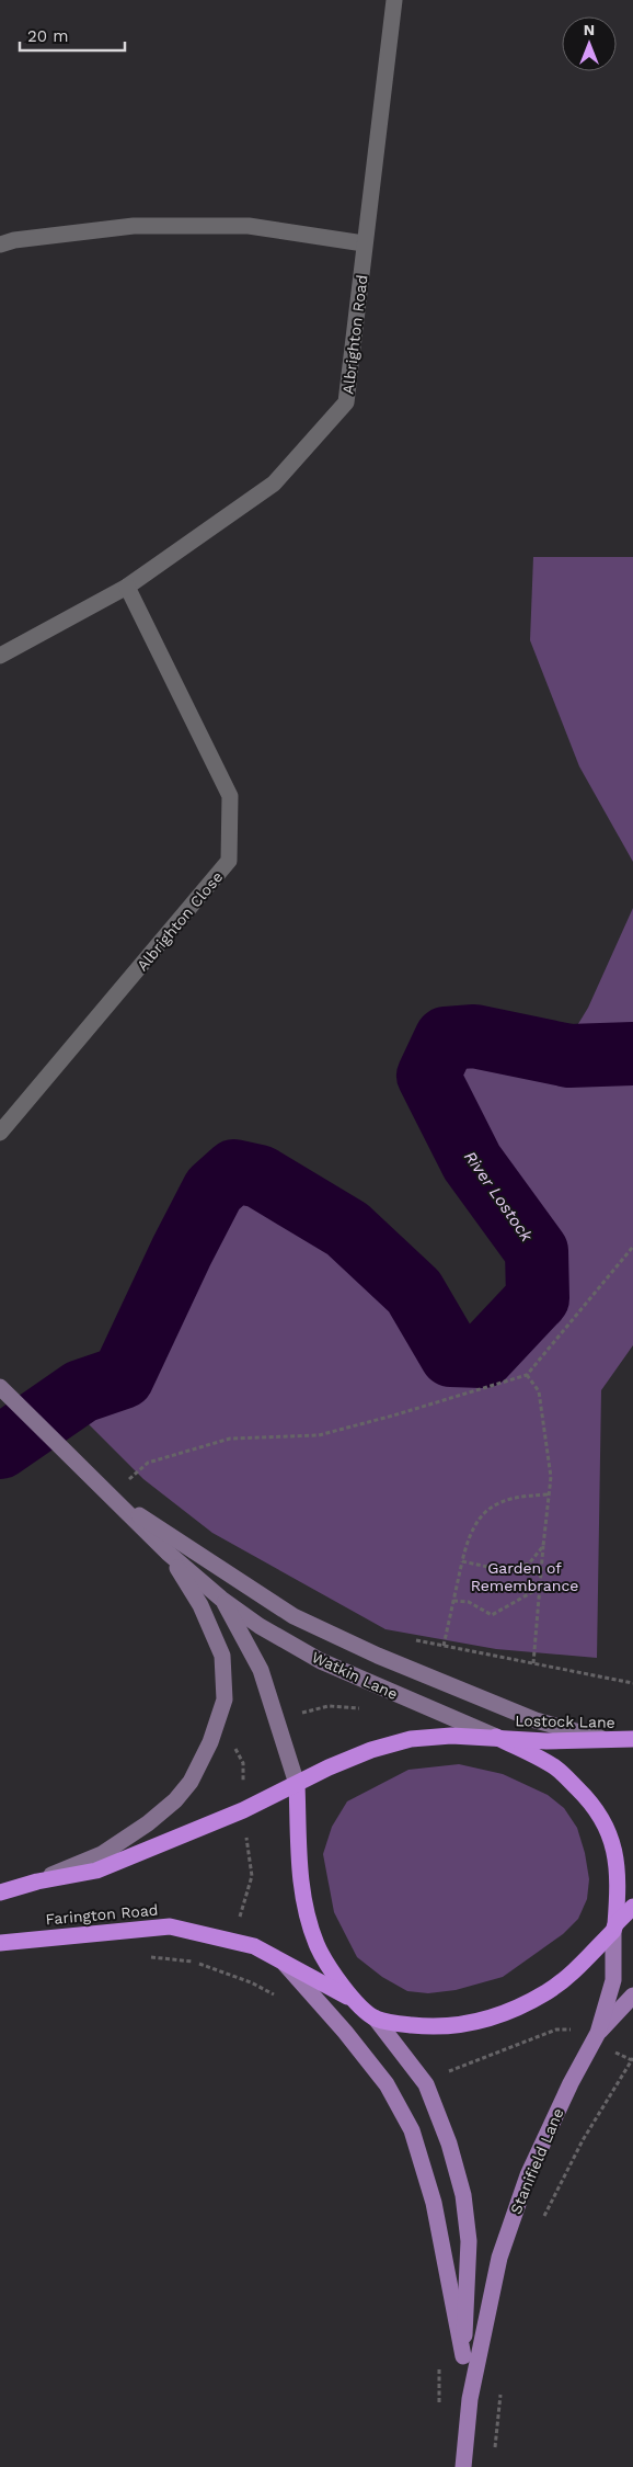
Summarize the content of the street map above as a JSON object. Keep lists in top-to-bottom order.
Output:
{
  "streets": {
    "highway": ["Lostock Lane", "Farington Road"],
    "main road": ["Watkin Lane", "Stanifield Lane"],
    "street": ["Albrighton Road", "Albrighton Close"]
  },
  "crossings": [
    ["Albrighton Road", "Albrighton Close"],
    ["Watkin Lane", "Lostock Lane"]
  ],
  "water": ["River Lostock"],
  "parks": ["Garden of Remembrance"],
  "scale_bar": "20 m",
  "north": "top"
}
